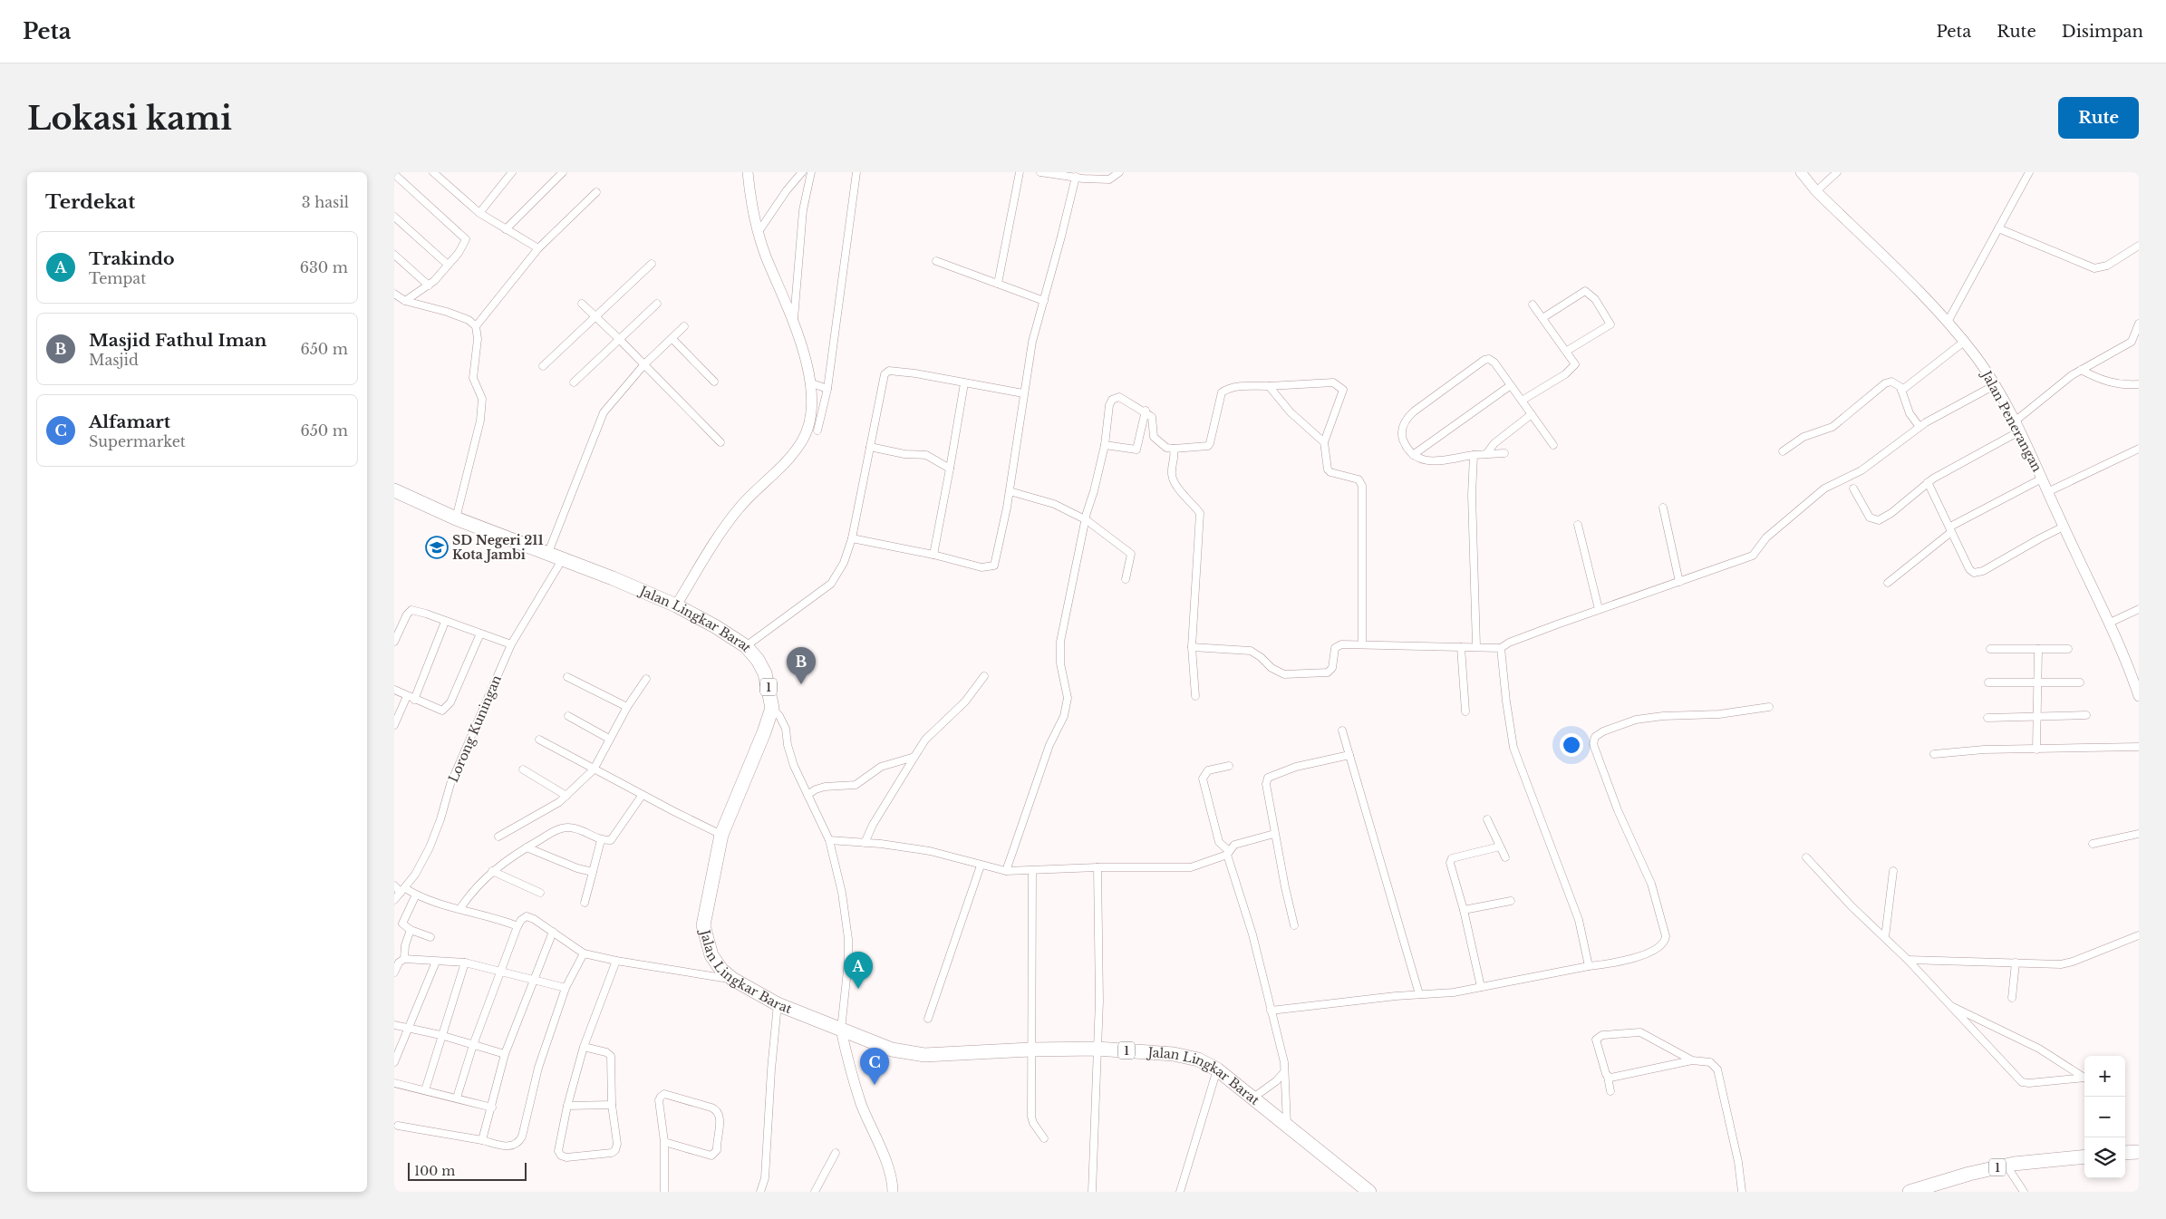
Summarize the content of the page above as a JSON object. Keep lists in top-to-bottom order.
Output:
{
  "streets": {
    "highway": ["Jalan Lingkar Barat", "1"],
    "street": ["Jalan Penerangan", "Lorong Kuningan"]
  },
  "crossings": [
    ["Jalan Lingkar Barat", "Lorong Kuningan"]
  ],
  "places": {
    "school or university": ["SD Negeri 211 Kota Jambi"]
  },
  "scale_bar": "100 m",
  "page": {
    "header": "Peta",
    "nav": ["Peta", "Rute", "Disimpan"],
    "buttons": "Rute",
    "title": "Lokasi kami",
    "heading": ["Terdekat", "3 hasil"],
    "list": [
      {
        "mark": "A",
        "name": "Trakindo",
        "note": "Tempat",
        "value": "630 m"
      },
      {
        "mark": "B",
        "name": "Masjid Fathul Iman",
        "note": "Masjid",
        "value": "650 m"
      },
      {
        "mark": "C",
        "name": "Alfamart",
        "note": "Supermarket",
        "value": "650 m"
      }
    ],
    "pins": ["B", "A", "C"],
    "map_buttons": ["+", "−"],
    "scale": "100 m"
  }
}
